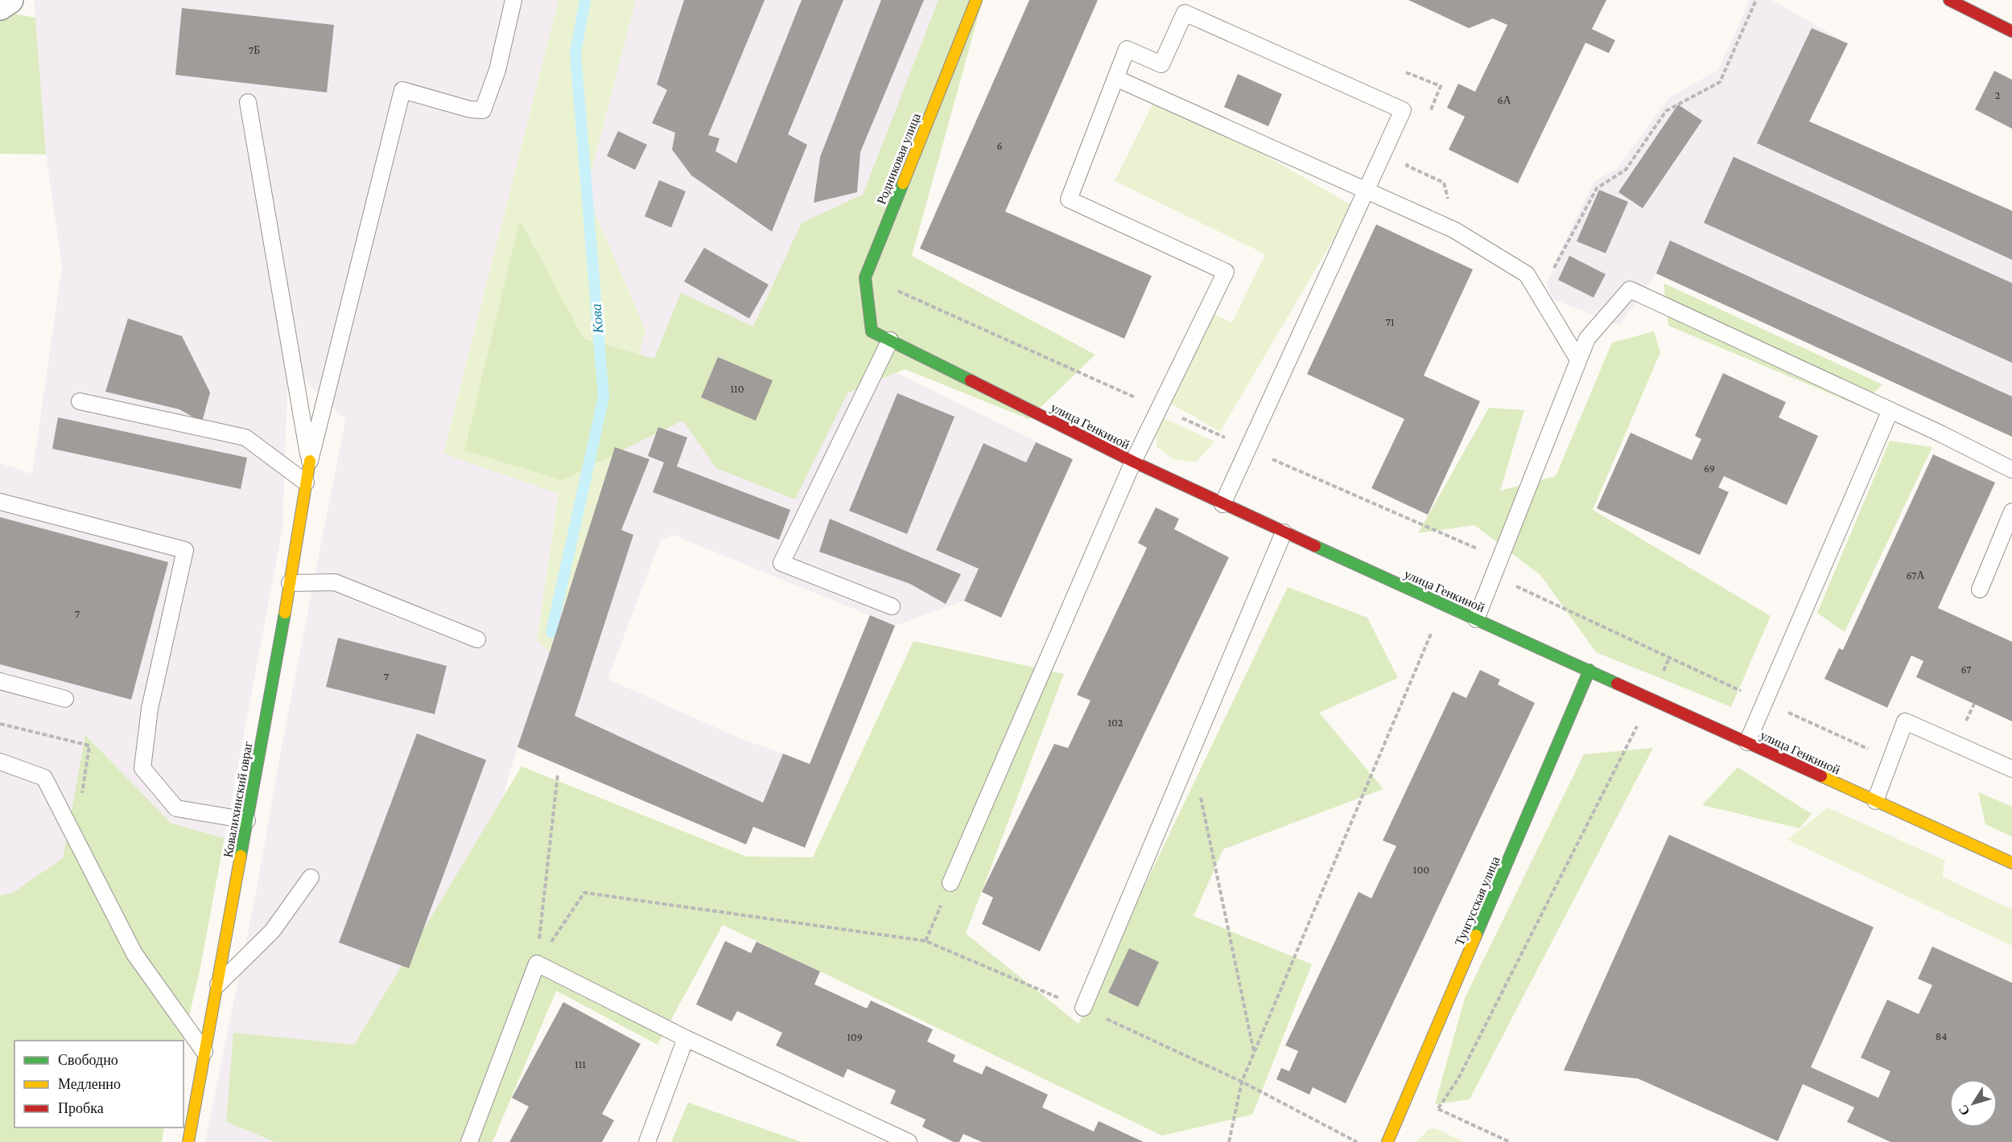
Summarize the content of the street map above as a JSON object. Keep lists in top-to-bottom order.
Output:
{
  "streets": {
    "street": [
      "Родниковая улица",
      "улица Генкиной",
      "Ковалихинский овраг",
      "Тунгусская улица"
    ]
  },
  "crossings": [
    ["Родниковая улица", "улица Генкиной"],
    ["улица Генкиной", "Тунгусская улица"]
  ],
  "water": ["Кова"],
  "house_numbers": [
    "7Б",
    "2",
    "6А",
    "6",
    "71",
    "110",
    "69",
    "67А",
    "7",
    "67",
    "7",
    "102",
    "100",
    "84",
    "109",
    "111"
  ],
  "legend": ["Свободно", "Медленно", "Пробка"],
  "north": "bottom left"
}
